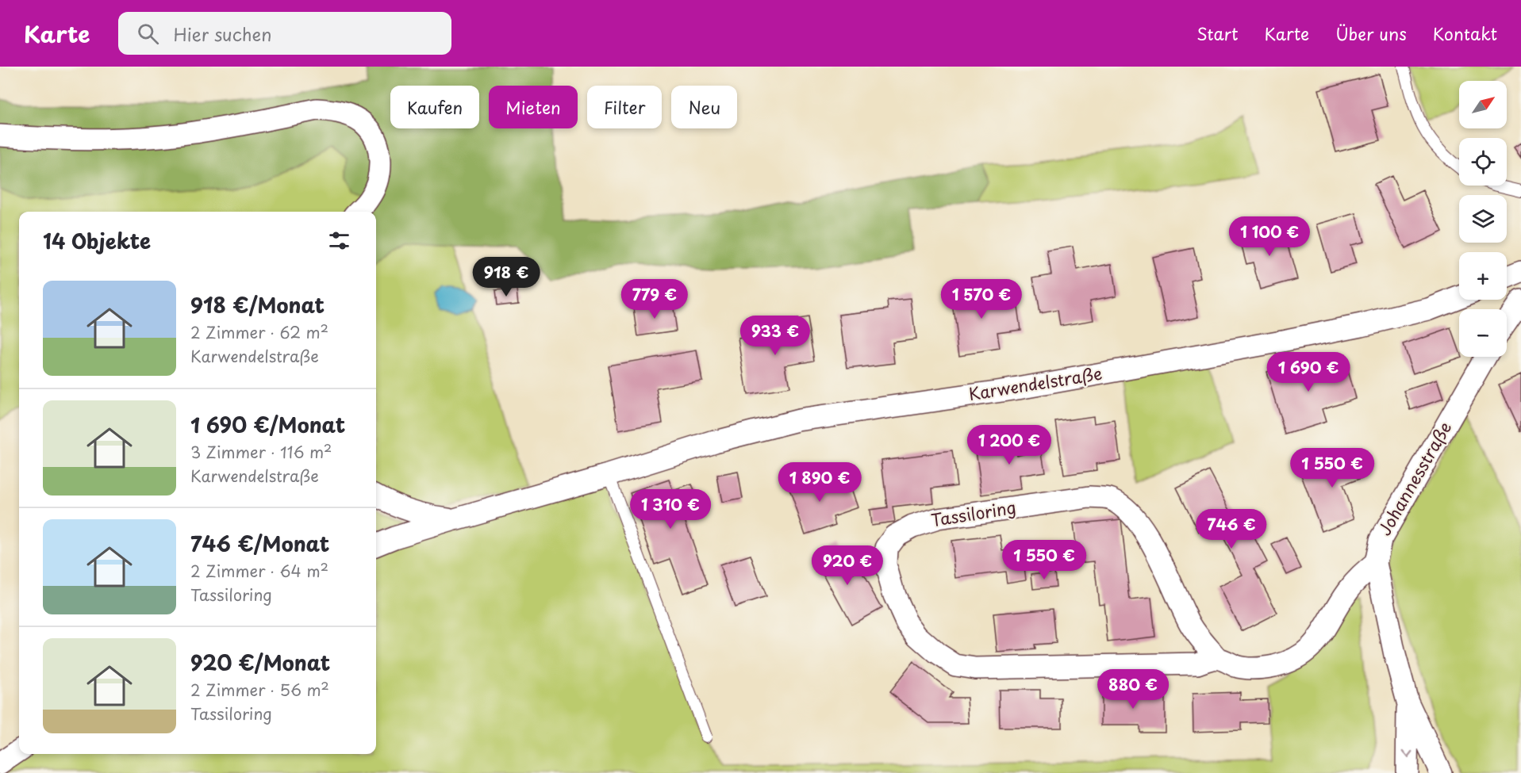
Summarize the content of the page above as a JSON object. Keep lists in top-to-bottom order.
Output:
{
  "streets": {
    "street": ["Karwendelstraße", "Johannesstraße", "Tassiloring"]
  },
  "crossings": [
    ["Johannesstraße", "Tassiloring"]
  ],
  "north": "top right",
  "page": {
    "header": "Karte",
    "search": "Hier suchen",
    "nav": [
      "Start",
      "Karte",
      "Über uns",
      "Kontakt"
    ],
    "map_buttons": ["+", "−"],
    "chip": [
      "Kaufen",
      "Mieten",
      "Filter",
      "Neu"
    ],
    "heading": "14 Objekte",
    "price": [
      "1 100 €",
      "918 €",
      "779 €",
      "1 570 €",
      "933 €",
      "1 690 €",
      "1 200 €",
      "1 550 €",
      "1 890 €",
      "1 310 €",
      "746 €",
      "1 550 €",
      "920 €",
      "880 €"
    ],
    "list": [
      {
        "name": "918 €/Monat",
        "note": "2 Zimmer · 62 m² · Karwendelstraße"
      },
      {
        "name": "1 690 €/Monat",
        "note": "3 Zimmer · 116 m² · Karwendelstraße"
      },
      {
        "name": "746 €/Monat",
        "note": "2 Zimmer · 64 m² · Tassiloring"
      },
      {
        "name": "920 €/Monat",
        "note": "2 Zimmer · 56 m² · Tassiloring"
      }
    ]
  }
}
